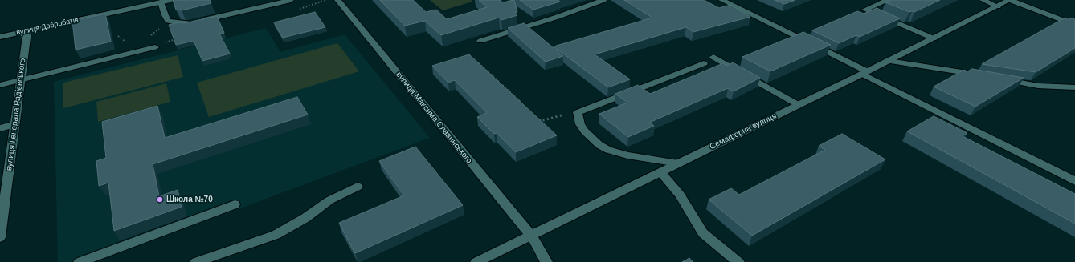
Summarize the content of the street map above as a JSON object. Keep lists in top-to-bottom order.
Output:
{
  "streets": {
    "street": [
      "вулиця Добробатів",
      "вулиця Генерала Радієвського",
      "вулиця Максима Славинського",
      "Семафорна вулиця"
    ]
  },
  "crossings": [
    ["вулиця Добробатів", "вулиця Генерала Радієвського"],
    ["вулиця Максима Славинського", "Семафорна вулиця"]
  ],
  "places": ["Школа №70"]
}
